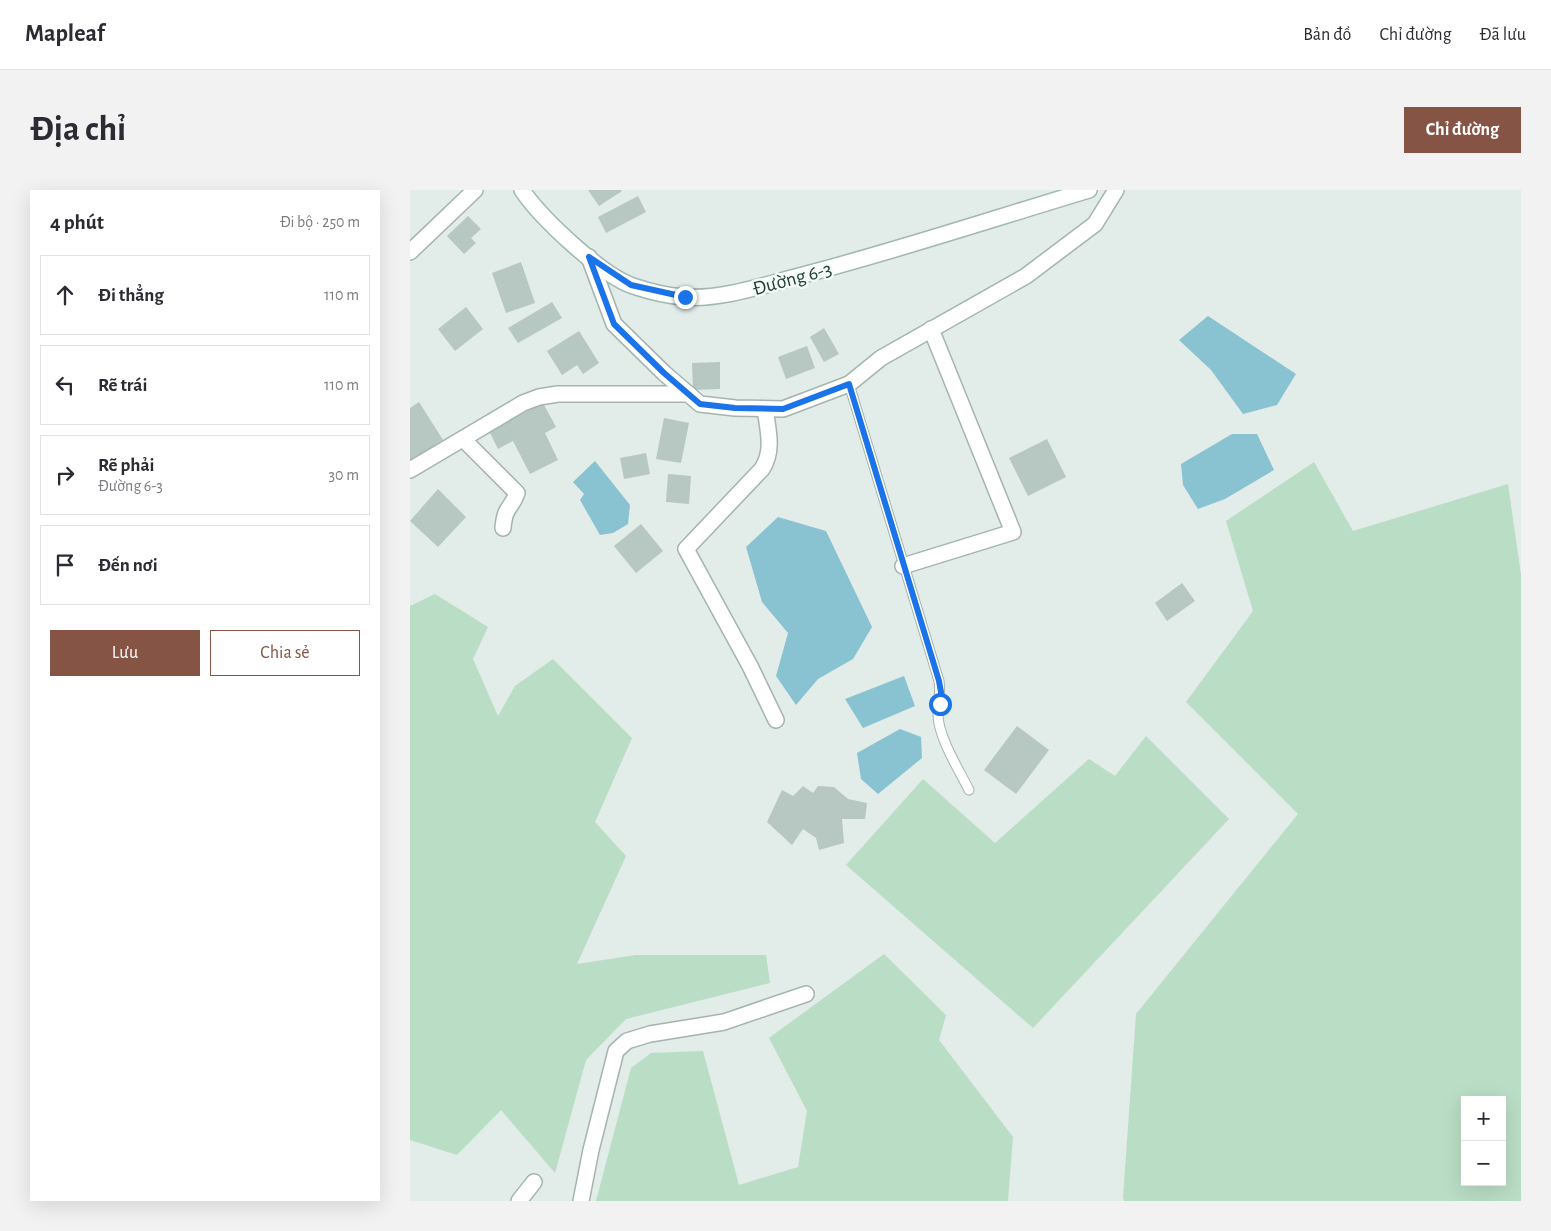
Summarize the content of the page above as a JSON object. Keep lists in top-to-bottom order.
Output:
{
  "streets": {
    "street": ["Đường 6-3"]
  },
  "page": {
    "header": "Mapleaf",
    "nav": ["Bản đồ", "Chỉ đường", "Đã lưu"],
    "buttons": [
      "Chỉ đường",
      ["Lưu", "Chia sẻ"]
    ],
    "title": "Địa chỉ",
    "heading": ["4 phút", "Đi bộ · 250 m"],
    "list": [
      ["Đi thẳng", "110 m"],
      ["Rẽ trái", "110 m"],
      ["Rẽ phải", "Đường 6-3", "30 m"],
      "Đến nơi"
    ],
    "map_buttons": ["+", "−"]
  }
}
